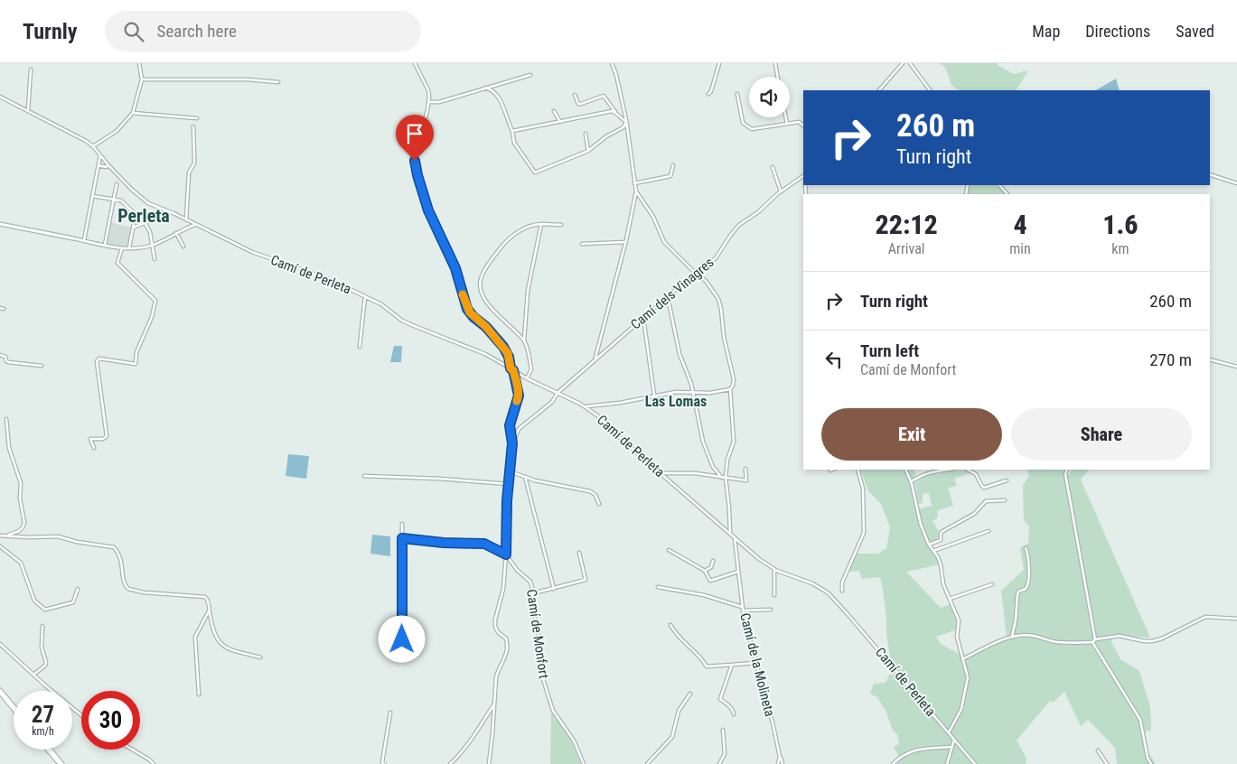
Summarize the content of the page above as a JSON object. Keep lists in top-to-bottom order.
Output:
{
  "streets": {
    "street": [
      "Camí de Perleta",
      "Camí dels Vinagres",
      "Camí de Monfort",
      "Camí de la Molineta"
    ]
  },
  "crossings": [
    ["Camí de Perleta", "Camí dels Vinagres"],
    ["Camí de Perleta", "Camí de la Molineta"]
  ],
  "districts": ["Perleta", "Las Lomas"],
  "page": {
    "header": "Turnly",
    "search": "Search here",
    "nav": ["Map", "Directions", "Saved"],
    "turn": ["260 m", "Turn right"],
    "eta": [
      "22:12",
      "Arrival",
      "4",
      "min",
      "1.6",
      "km"
    ],
    "list": [
      {
        "name": "Turn right",
        "value": "260 m"
      },
      {
        "name": "Turn left",
        "note": "Camí de Monfort",
        "value": "270 m"
      }
    ],
    "buttons": ["Exit", "Share"],
    "speed": "27 km/h",
    "limit": "30"
  }
}
